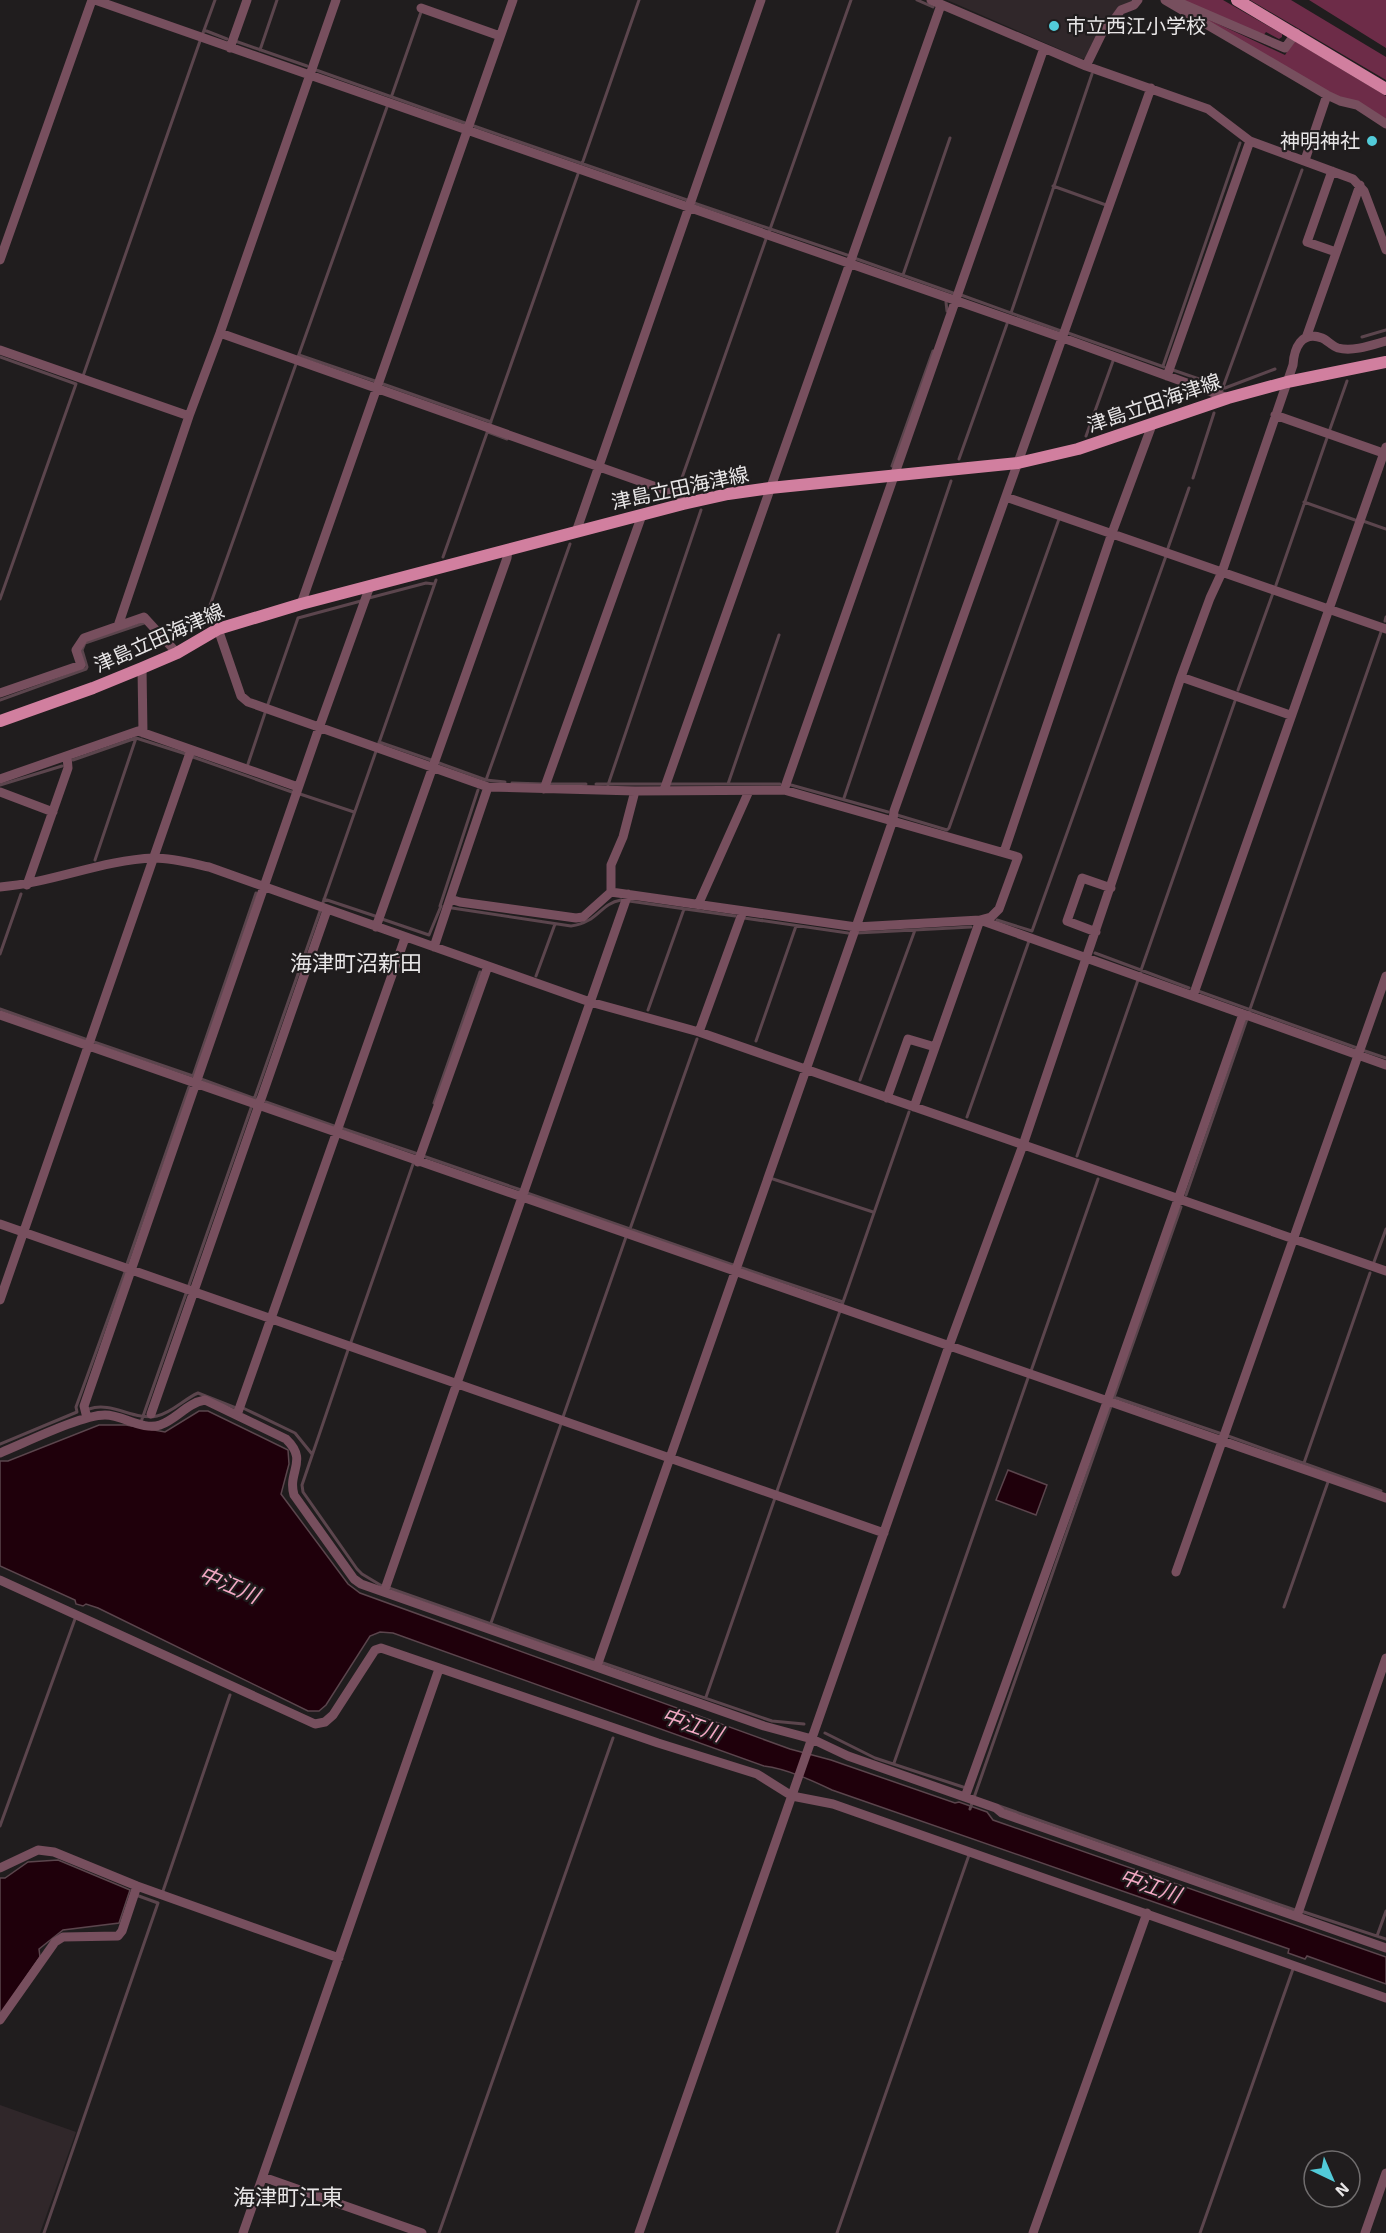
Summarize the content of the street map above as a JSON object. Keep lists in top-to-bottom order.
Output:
{
  "streets": {
    "main road": ["津島立田海津線"]
  },
  "districts": ["海津町沼新田", "海津町江東"],
  "water": ["中江川"],
  "places": ["市立西江小学校", "神明神社"],
  "north": "bottom right"
}
